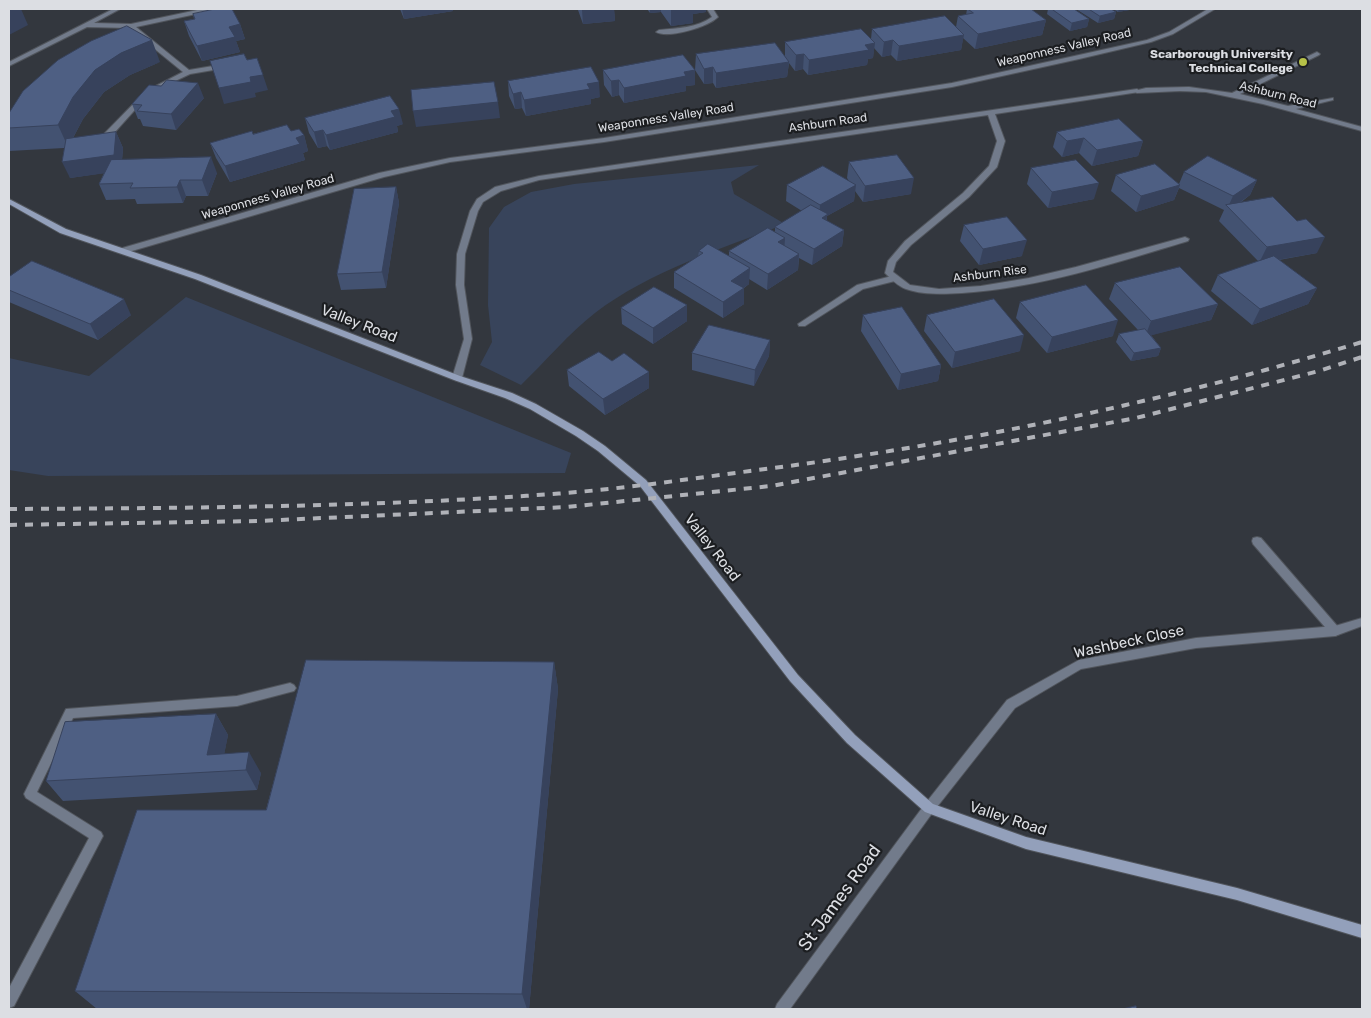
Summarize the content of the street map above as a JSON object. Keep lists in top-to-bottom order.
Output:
{
  "streets": {
    "street": [
      "Weaponness Valley Road",
      "Ashburn Road",
      "Ashburn Rise",
      "Valley Road",
      "Washbeck Close",
      "St James Road"
    ]
  },
  "crossings": [
    ["Weaponness Valley Road", "Valley Road"],
    ["Ashburn Road", "Valley Road"],
    ["Valley Road", "Washbeck Close"],
    ["Valley Road", "St James Road"],
    ["Washbeck Close", "St James Road"]
  ],
  "places": ["Scarborough University Technical College"]
}
